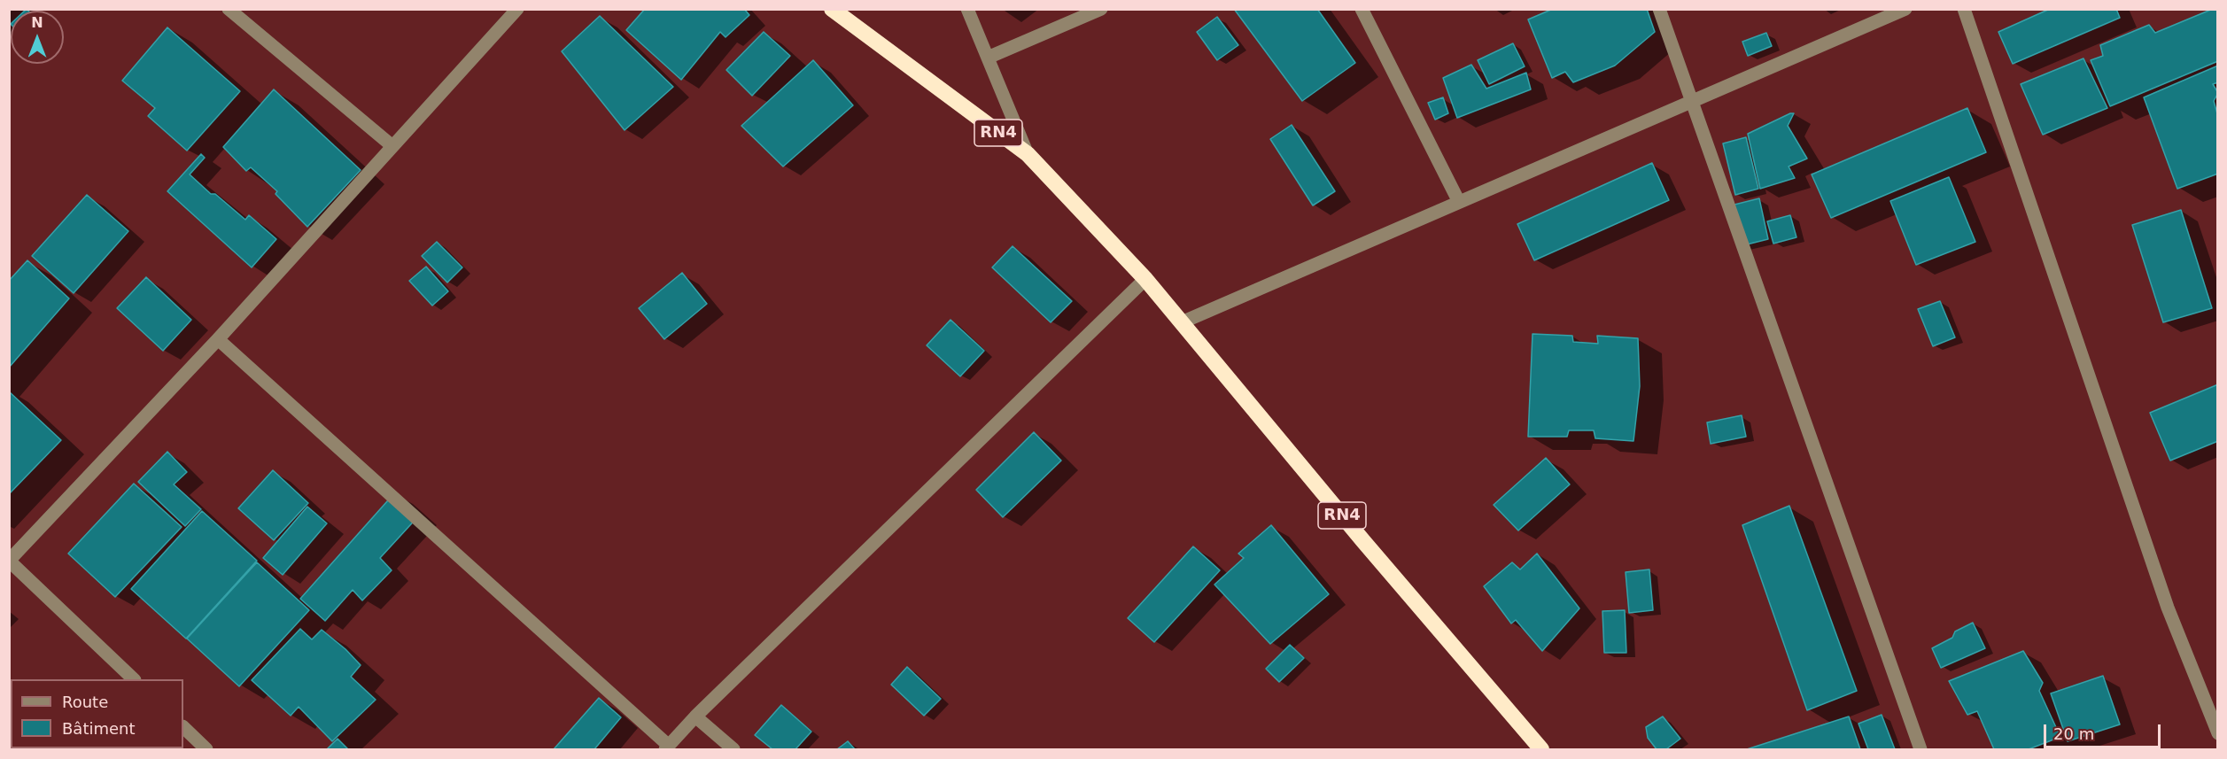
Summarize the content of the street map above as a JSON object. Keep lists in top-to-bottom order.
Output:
{
  "streets": {
    "highway": ["RN4"]
  },
  "legend": ["Route", "Bâtiment"],
  "scale_bar": "20 m",
  "north": "top"
}
